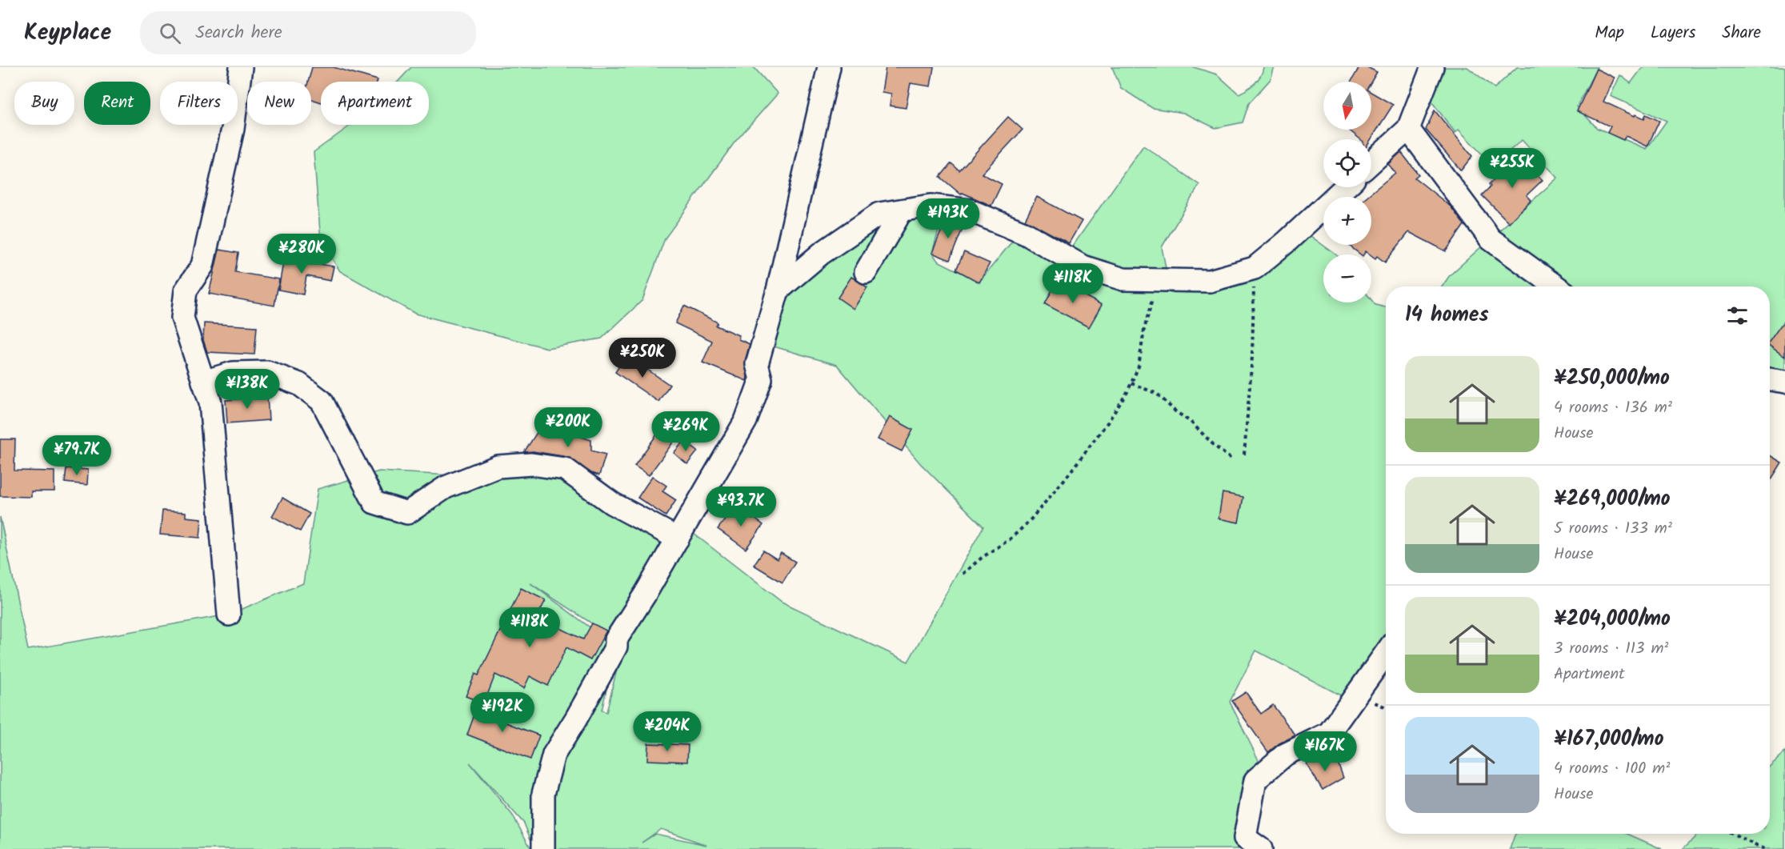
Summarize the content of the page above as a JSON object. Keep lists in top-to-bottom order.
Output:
{
  "north": "bottom",
  "page": {
    "header": "Keyplace",
    "search": "Search here",
    "nav": ["Map", "Layers", "Share"],
    "map_buttons": ["+", "−"],
    "chip": [
      "Buy",
      "Rent",
      "Filters",
      "New",
      "Apartment"
    ],
    "price": [
      "¥255K",
      "¥193K",
      "¥280K",
      "¥118K",
      "¥250K",
      "¥138K",
      "¥200K",
      "¥269K",
      "¥79.7K",
      "¥93.7K",
      "¥118K",
      "¥192K",
      "¥204K",
      "¥167K"
    ],
    "heading": "14 homes",
    "list": [
      {
        "name": "¥250,000/mo",
        "note": "4 rooms · 136 m² · House"
      },
      {
        "name": "¥269,000/mo",
        "note": "5 rooms · 133 m² · House"
      },
      {
        "name": "¥204,000/mo",
        "note": "3 rooms · 113 m² · Apartment"
      },
      {
        "name": "¥167,000/mo",
        "note": "4 rooms · 100 m² · House"
      }
    ]
  }
}
